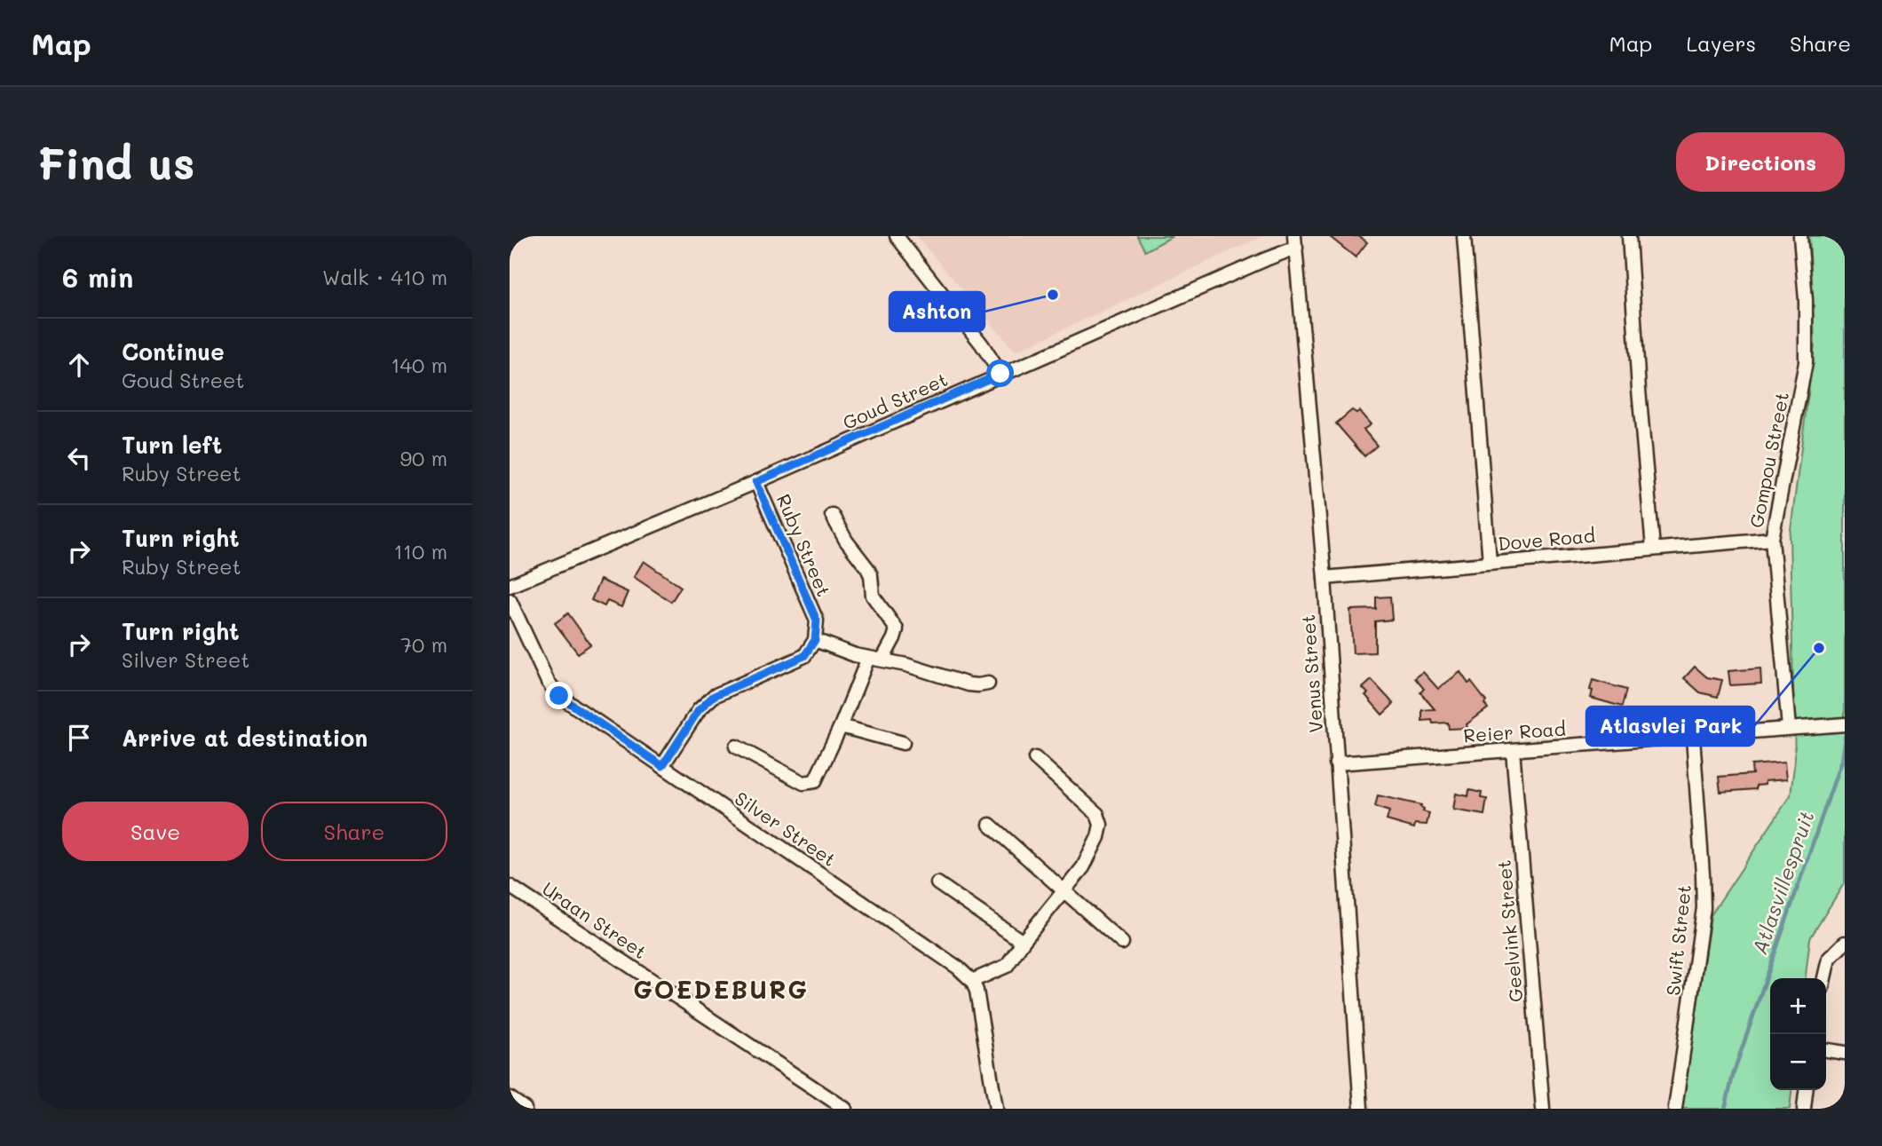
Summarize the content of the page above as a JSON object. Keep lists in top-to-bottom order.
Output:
{
  "streets": {
    "street": [
      "Goud Street",
      "Gompou Street",
      "Dove Road",
      "Ruby Street",
      "Venus Street",
      "Reier Road",
      "Silver Street",
      "Uraan Street",
      "Geelvink Street",
      "Swift Street"
    ]
  },
  "crossings": [
    ["Goud Street", "Ruby Street"],
    ["Goud Street", "Venus Street"],
    ["Gompou Street", "Dove Road"],
    ["Gompou Street", "Reier Road"],
    ["Dove Road", "Venus Street"],
    ["Venus Street", "Reier Road"],
    ["Reier Road", "Geelvink Street"],
    ["Reier Road", "Swift Street"]
  ],
  "districts": ["GOEDEBURG"],
  "water": ["Atlasvillespruit"],
  "places": ["Ashton", "Atlasvlei Park"],
  "page": {
    "header": "Map",
    "nav": ["Map", "Layers", "Share"],
    "buttons": [
      "Directions",
      ["Save", "Share"]
    ],
    "title": "Find us",
    "heading": ["6 min", "Walk · 410 m"],
    "list": [
      ["Continue", "Goud Street", "140 m"],
      ["Turn left", "Ruby Street", "90 m"],
      ["Turn right", "Ruby Street", "110 m"],
      ["Turn right", "Silver Street", "70 m"],
      "Arrive at destination"
    ],
    "map_buttons": ["+", "−"]
  }
}
